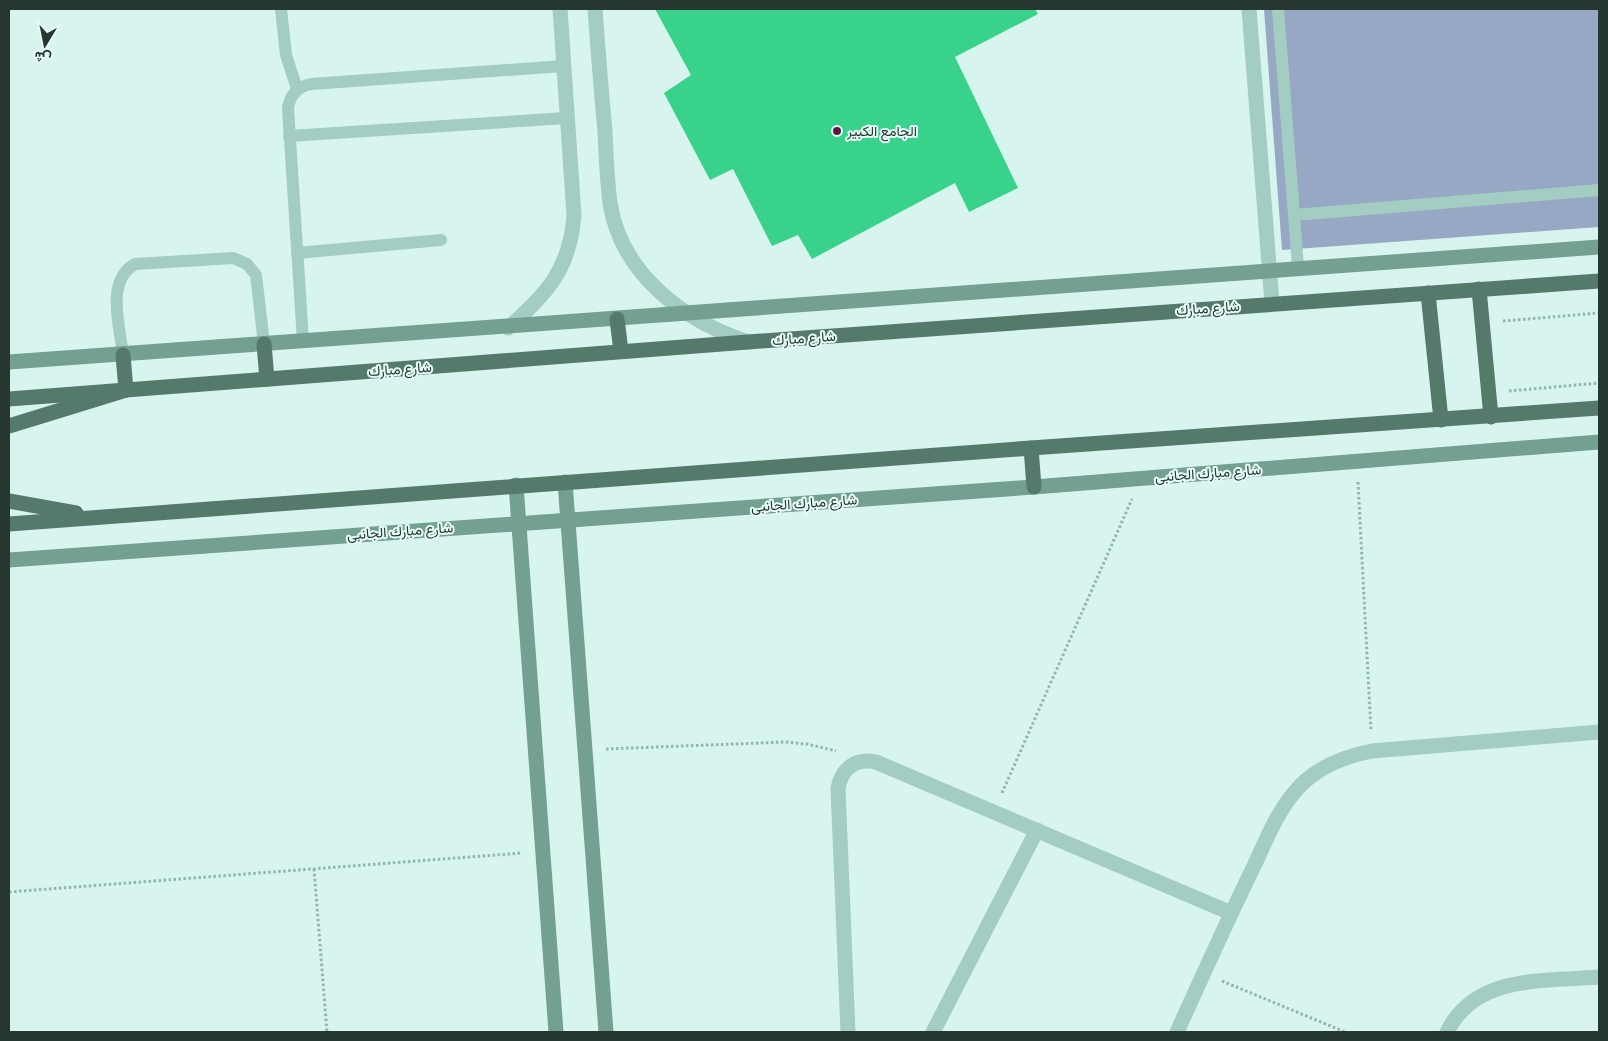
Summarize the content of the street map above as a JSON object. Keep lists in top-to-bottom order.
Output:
{
  "streets": {
    "main road": ["شارع مبارك", "شارع مبارك الجانبى"]
  },
  "places": ["الجامع الكبير"],
  "north": "bottom"
}
